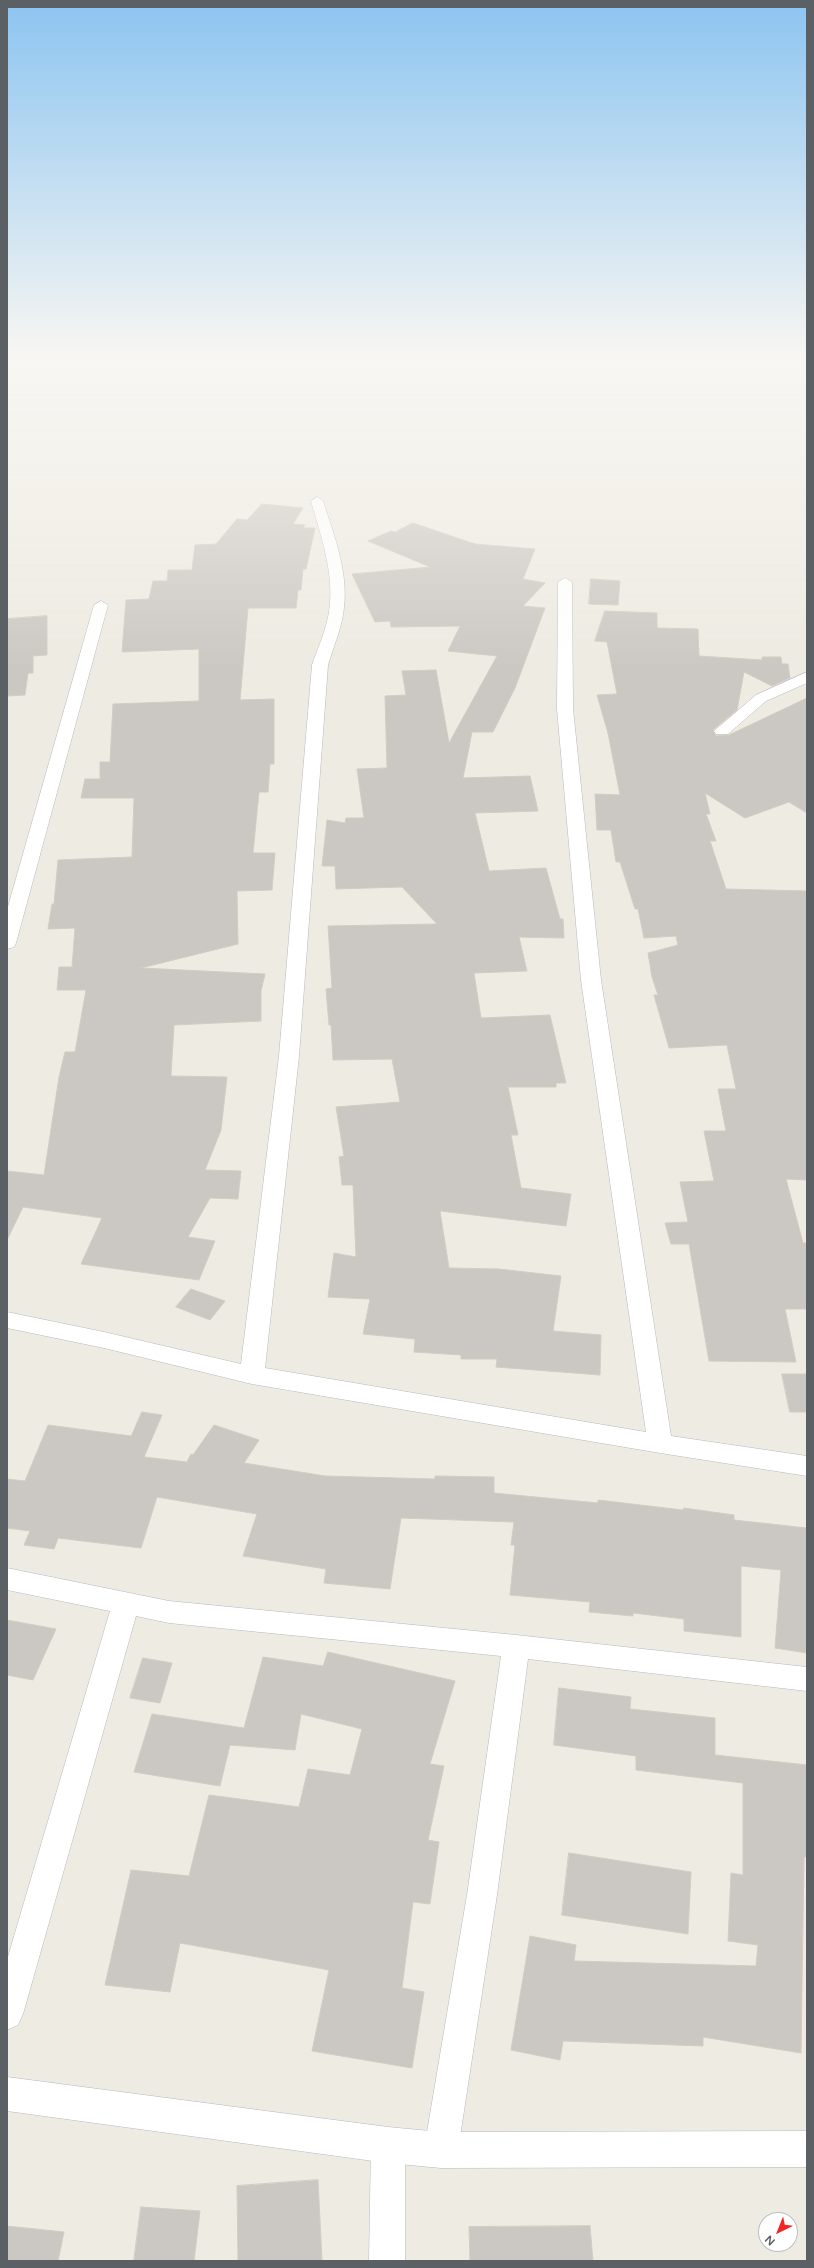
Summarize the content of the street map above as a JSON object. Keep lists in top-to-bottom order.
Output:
{
  "north": "bottom left"
}
